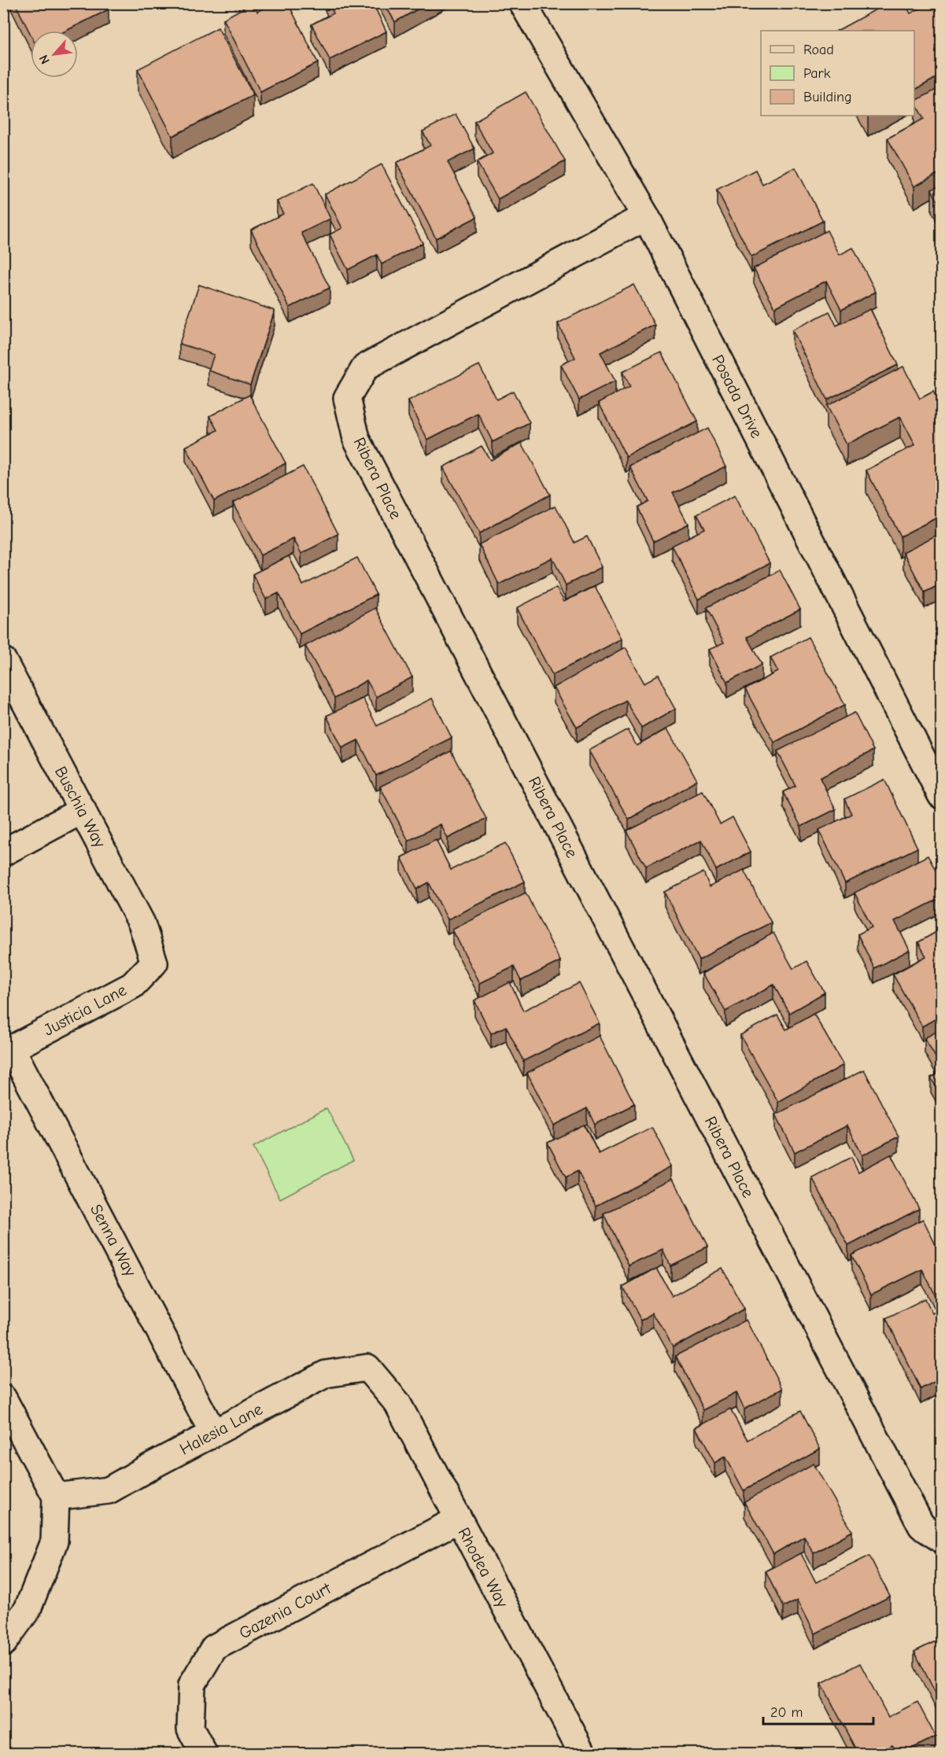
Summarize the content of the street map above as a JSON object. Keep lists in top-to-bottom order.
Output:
{
  "streets": {
    "street": [
      "Posada Drive",
      "Ribera Place",
      "Buschia Way",
      "Justicia Lane",
      "Senna Way",
      "Halesia Lane",
      "Rhodea Way",
      "Gazenia Court"
    ]
  },
  "crossings": [
    ["Posada Drive", "Ribera Place"],
    ["Buschia Way", "Justicia Lane"],
    ["Justicia Lane", "Senna Way"],
    ["Senna Way", "Halesia Lane"],
    ["Halesia Lane", "Rhodea Way"],
    ["Rhodea Way", "Gazenia Court"]
  ],
  "legend": ["Road", "Park", "Building"],
  "scale_bar": "20 m",
  "north": "bottom left"
}
